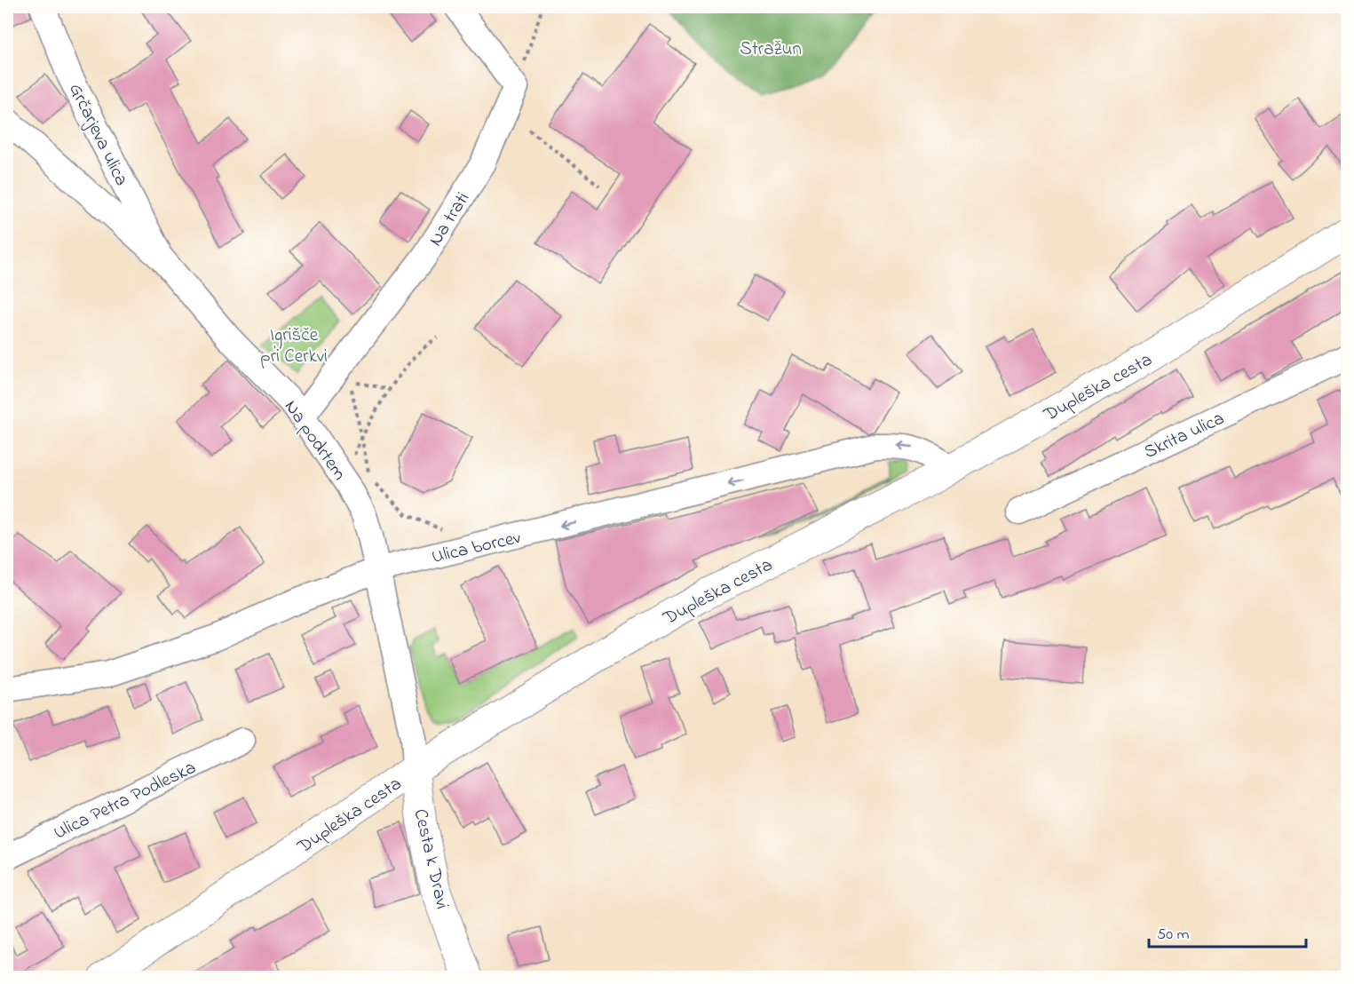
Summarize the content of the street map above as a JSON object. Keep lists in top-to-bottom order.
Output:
{
  "streets": {
    "street": [
      "Grčarjeva ulica",
      "Na trati",
      "Dupleška cesta",
      "Skrita ulica",
      "Na podrtem",
      "Ulica borcev",
      "Ulica Petra Podleska",
      "Cesta k Dravi"
    ]
  },
  "crossings": [
    ["Grčarjeva ulica", "Na podrtem"],
    ["Na trati", "Na podrtem"],
    ["Dupleška cesta", "Na podrtem"],
    ["Dupleška cesta", "Ulica borcev"],
    ["Dupleška cesta", "Cesta k Dravi"],
    ["Na podrtem", "Ulica borcev"],
    ["Na podrtem", "Cesta k Dravi"]
  ],
  "one_way": ["Ulica borcev"],
  "parks": ["Stražun", "Igrišče pri Cerkvi"],
  "scale_bar": "50 m"
}
